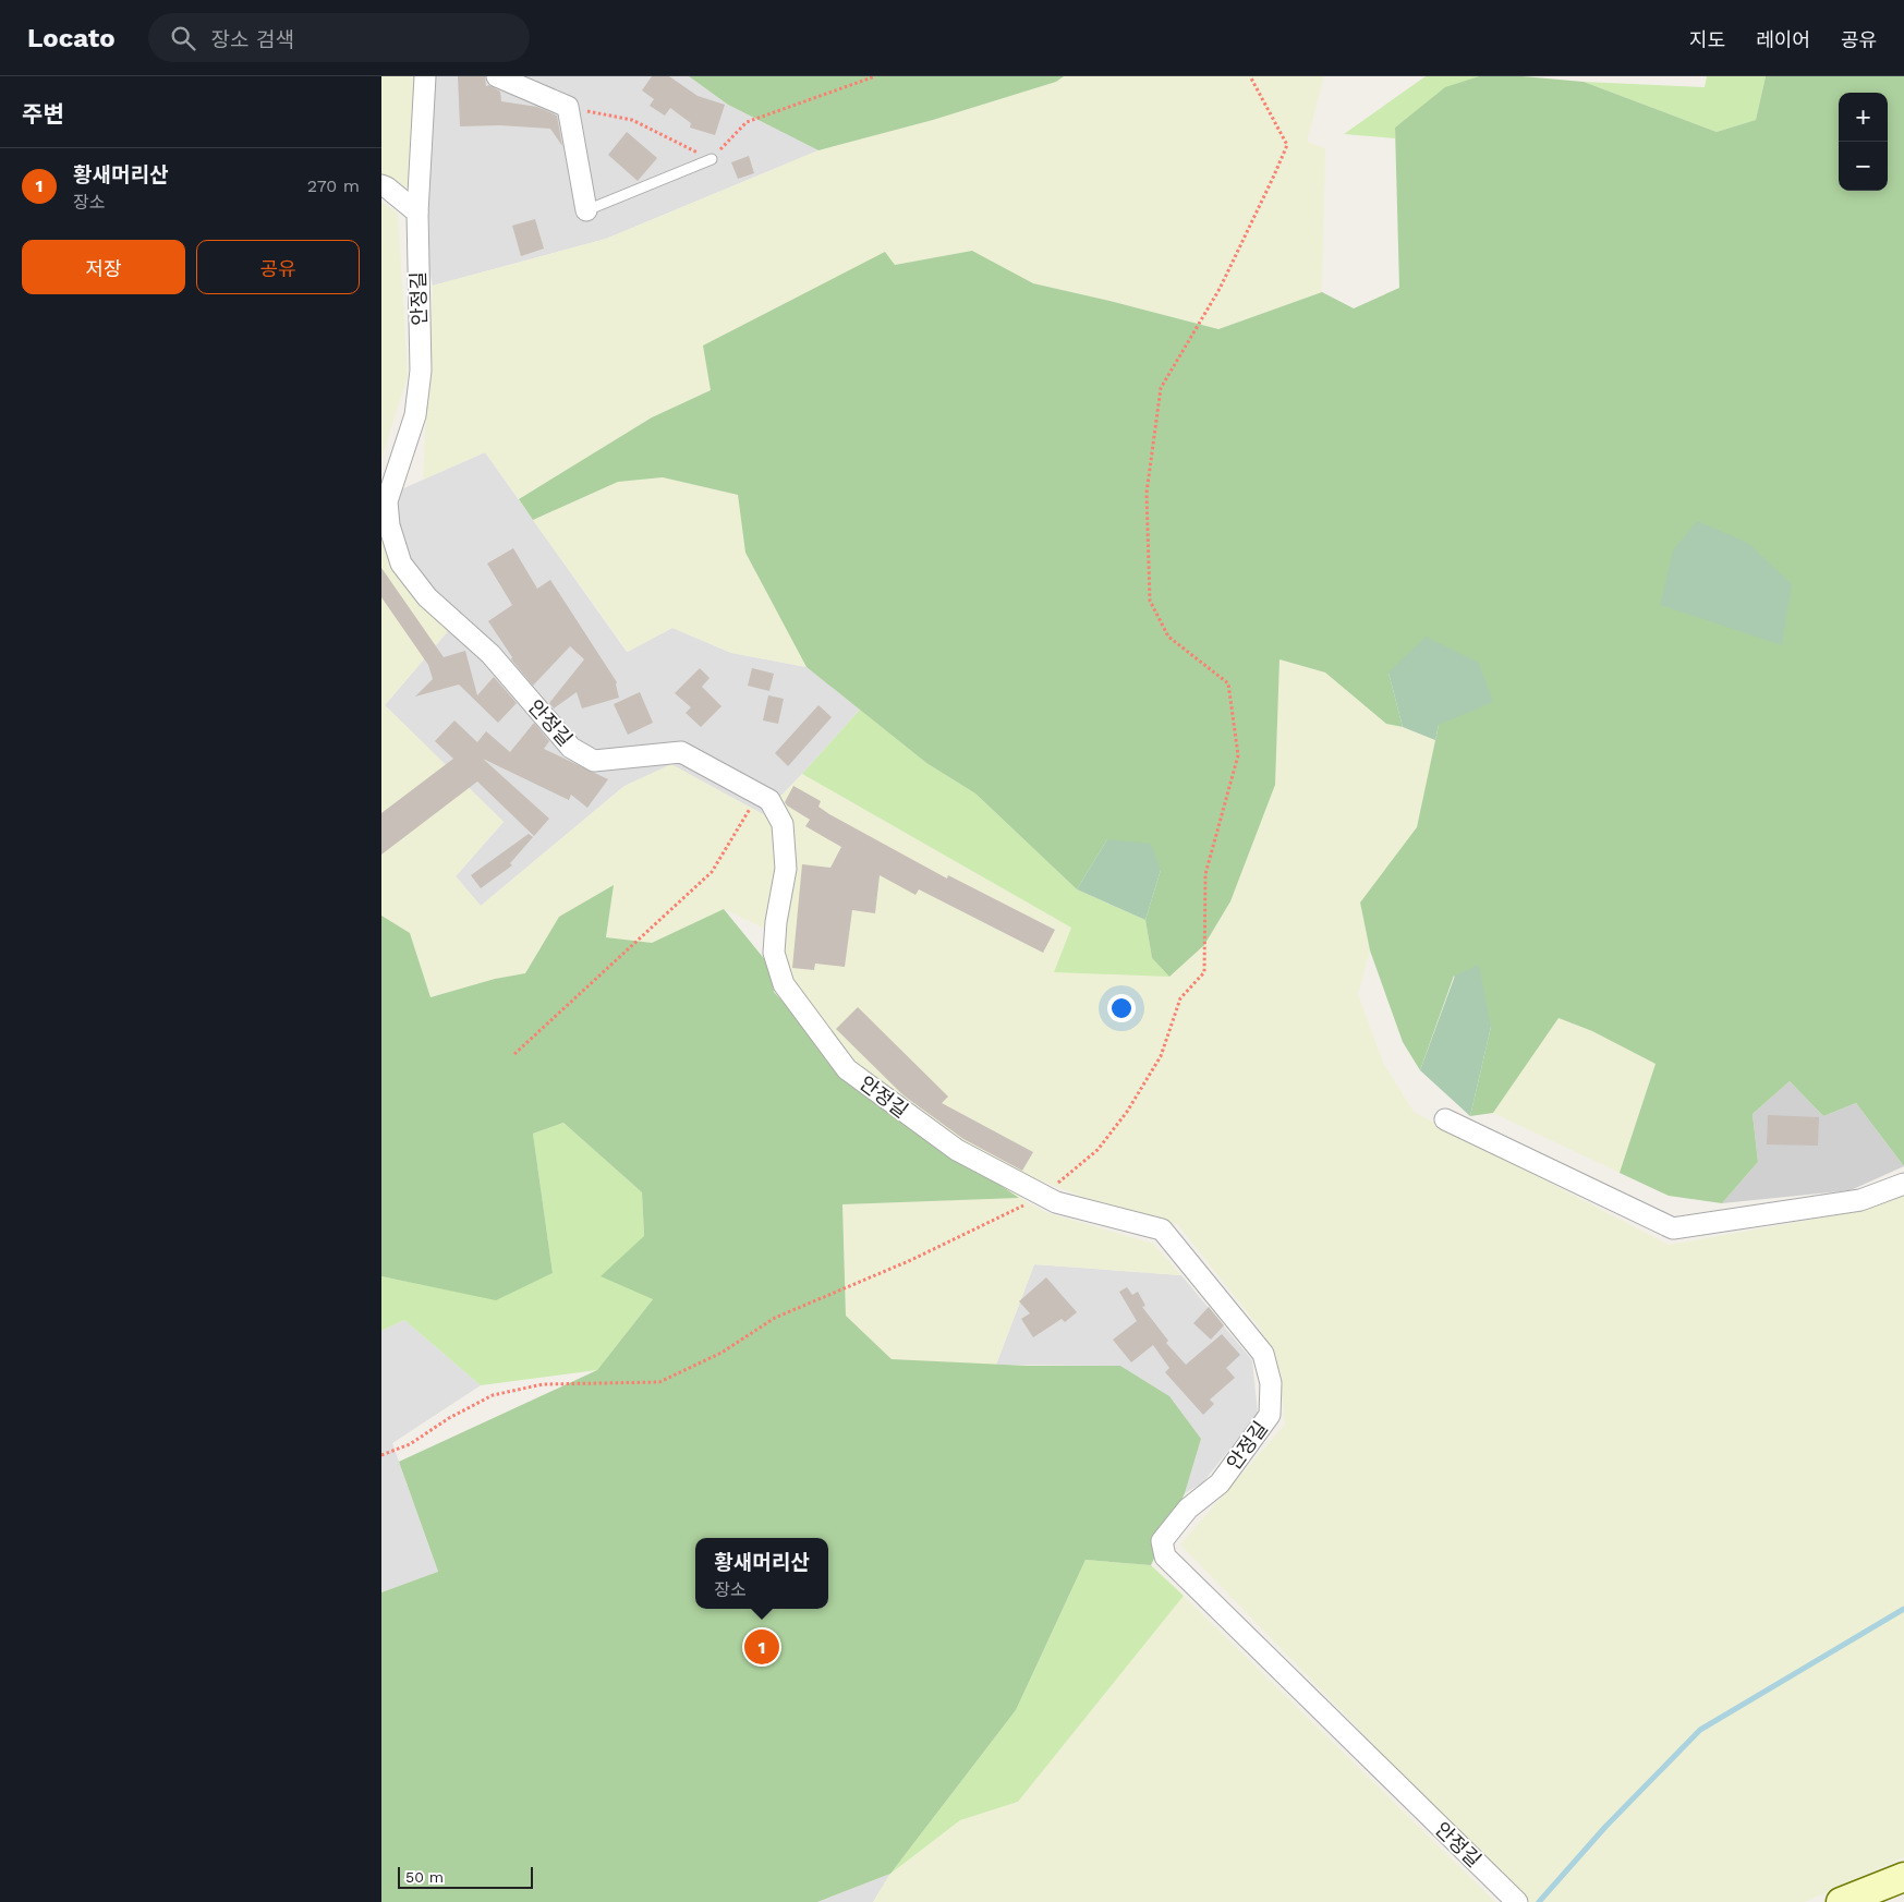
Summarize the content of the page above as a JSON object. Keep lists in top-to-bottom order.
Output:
{
  "streets": {
    "street": ["안정길"]
  },
  "scale_bar": "50 m",
  "page": {
    "header": "Locato",
    "search": "장소 검색",
    "nav": ["지도", "레이어", "공유"],
    "heading": "주변",
    "map_buttons": ["+", "−"],
    "list": [
      {
        "mark": "1",
        "name": "황새머리산",
        "note": "장소",
        "value": "270 m"
      }
    ],
    "buttons": ["저장", "공유"],
    "popup": ["황새머리산", "장소"],
    "pins": "1",
    "scale": "50 m"
  }
}
